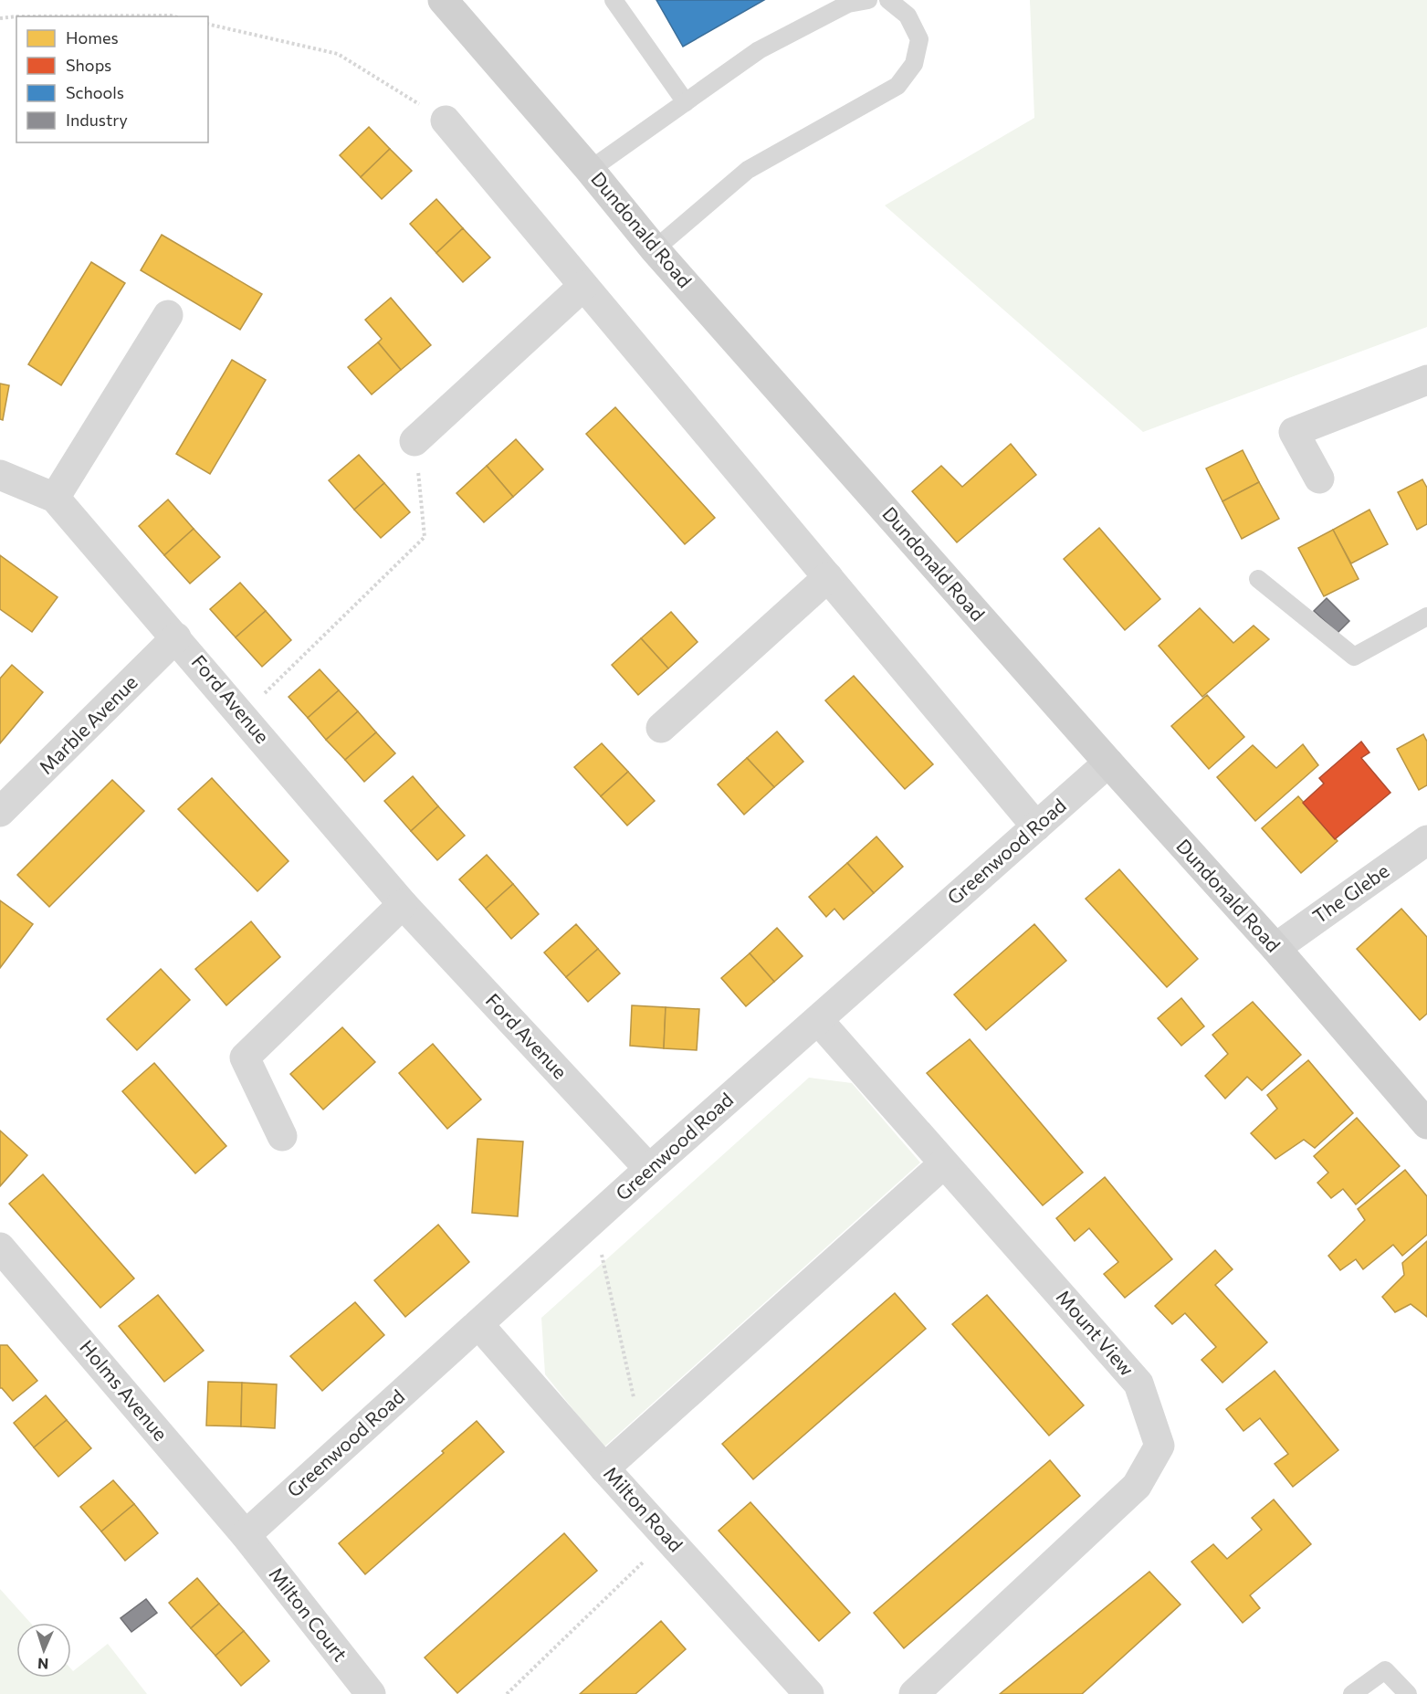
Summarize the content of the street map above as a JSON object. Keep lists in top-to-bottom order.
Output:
{
  "streets": {
    "main road": ["Dundonald Road"],
    "street": [
      "Ford Avenue",
      "Marble Avenue",
      "Greenwood Road",
      "The Glebe",
      "Mount View",
      "Holms Avenue",
      "Milton Road",
      "Milton Court"
    ]
  },
  "crossings": [
    ["Dundonald Road", "Greenwood Road"],
    ["Dundonald Road", "The Glebe"],
    ["Ford Avenue", "Marble Avenue"],
    ["Ford Avenue", "Greenwood Road"],
    ["Greenwood Road", "Mount View"],
    ["Greenwood Road", "Holms Avenue"],
    ["Greenwood Road", "Milton Road"],
    ["Greenwood Road", "Milton Court"],
    ["Holms Avenue", "Milton Court"]
  ],
  "legend": [
    "Homes",
    "Shops",
    "Schools",
    "Industry"
  ],
  "north": "bottom"
}
